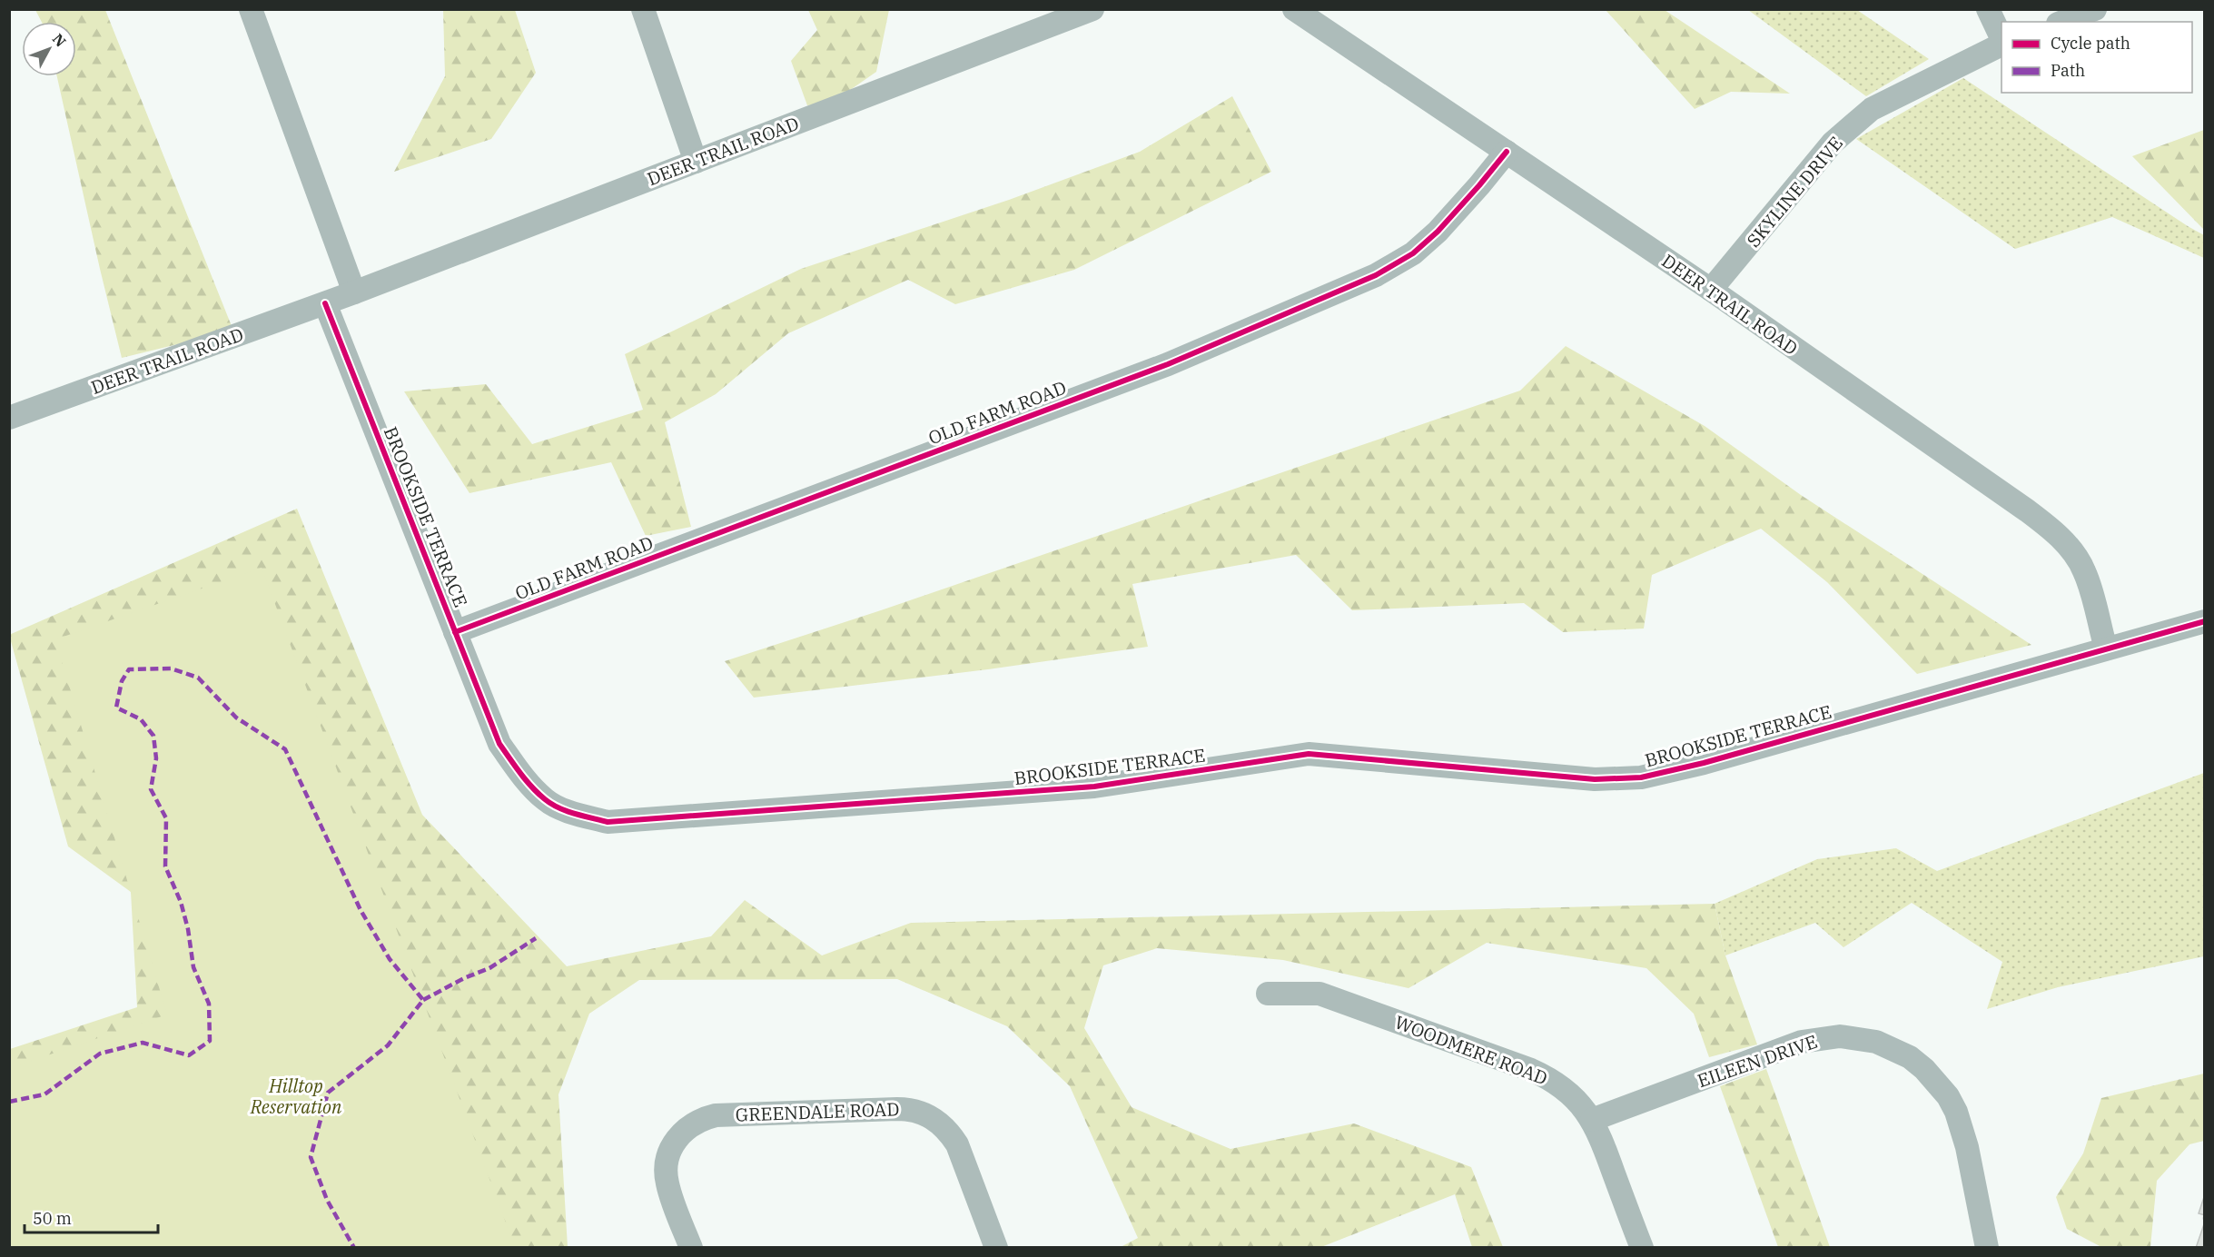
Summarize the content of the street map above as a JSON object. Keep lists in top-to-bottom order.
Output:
{
  "streets": {
    "street": [
      "DEER TRAIL ROAD",
      "SKYLINE DRIVE",
      "OLD FARM ROAD",
      "BROOKSIDE TERRACE",
      "WOODMERE ROAD",
      "EILEEN DRIVE",
      "GREENDALE ROAD"
    ]
  },
  "crossings": [
    ["DEER TRAIL ROAD", "SKYLINE DRIVE"],
    ["DEER TRAIL ROAD", "OLD FARM ROAD"],
    ["DEER TRAIL ROAD", "BROOKSIDE TERRACE"],
    ["OLD FARM ROAD", "BROOKSIDE TERRACE"],
    ["WOODMERE ROAD", "EILEEN DRIVE"]
  ],
  "parks": ["Hilltop Reservation"],
  "legend": ["Cycle path", "Path"],
  "scale_bar": "50 m",
  "north": "top right"
}
